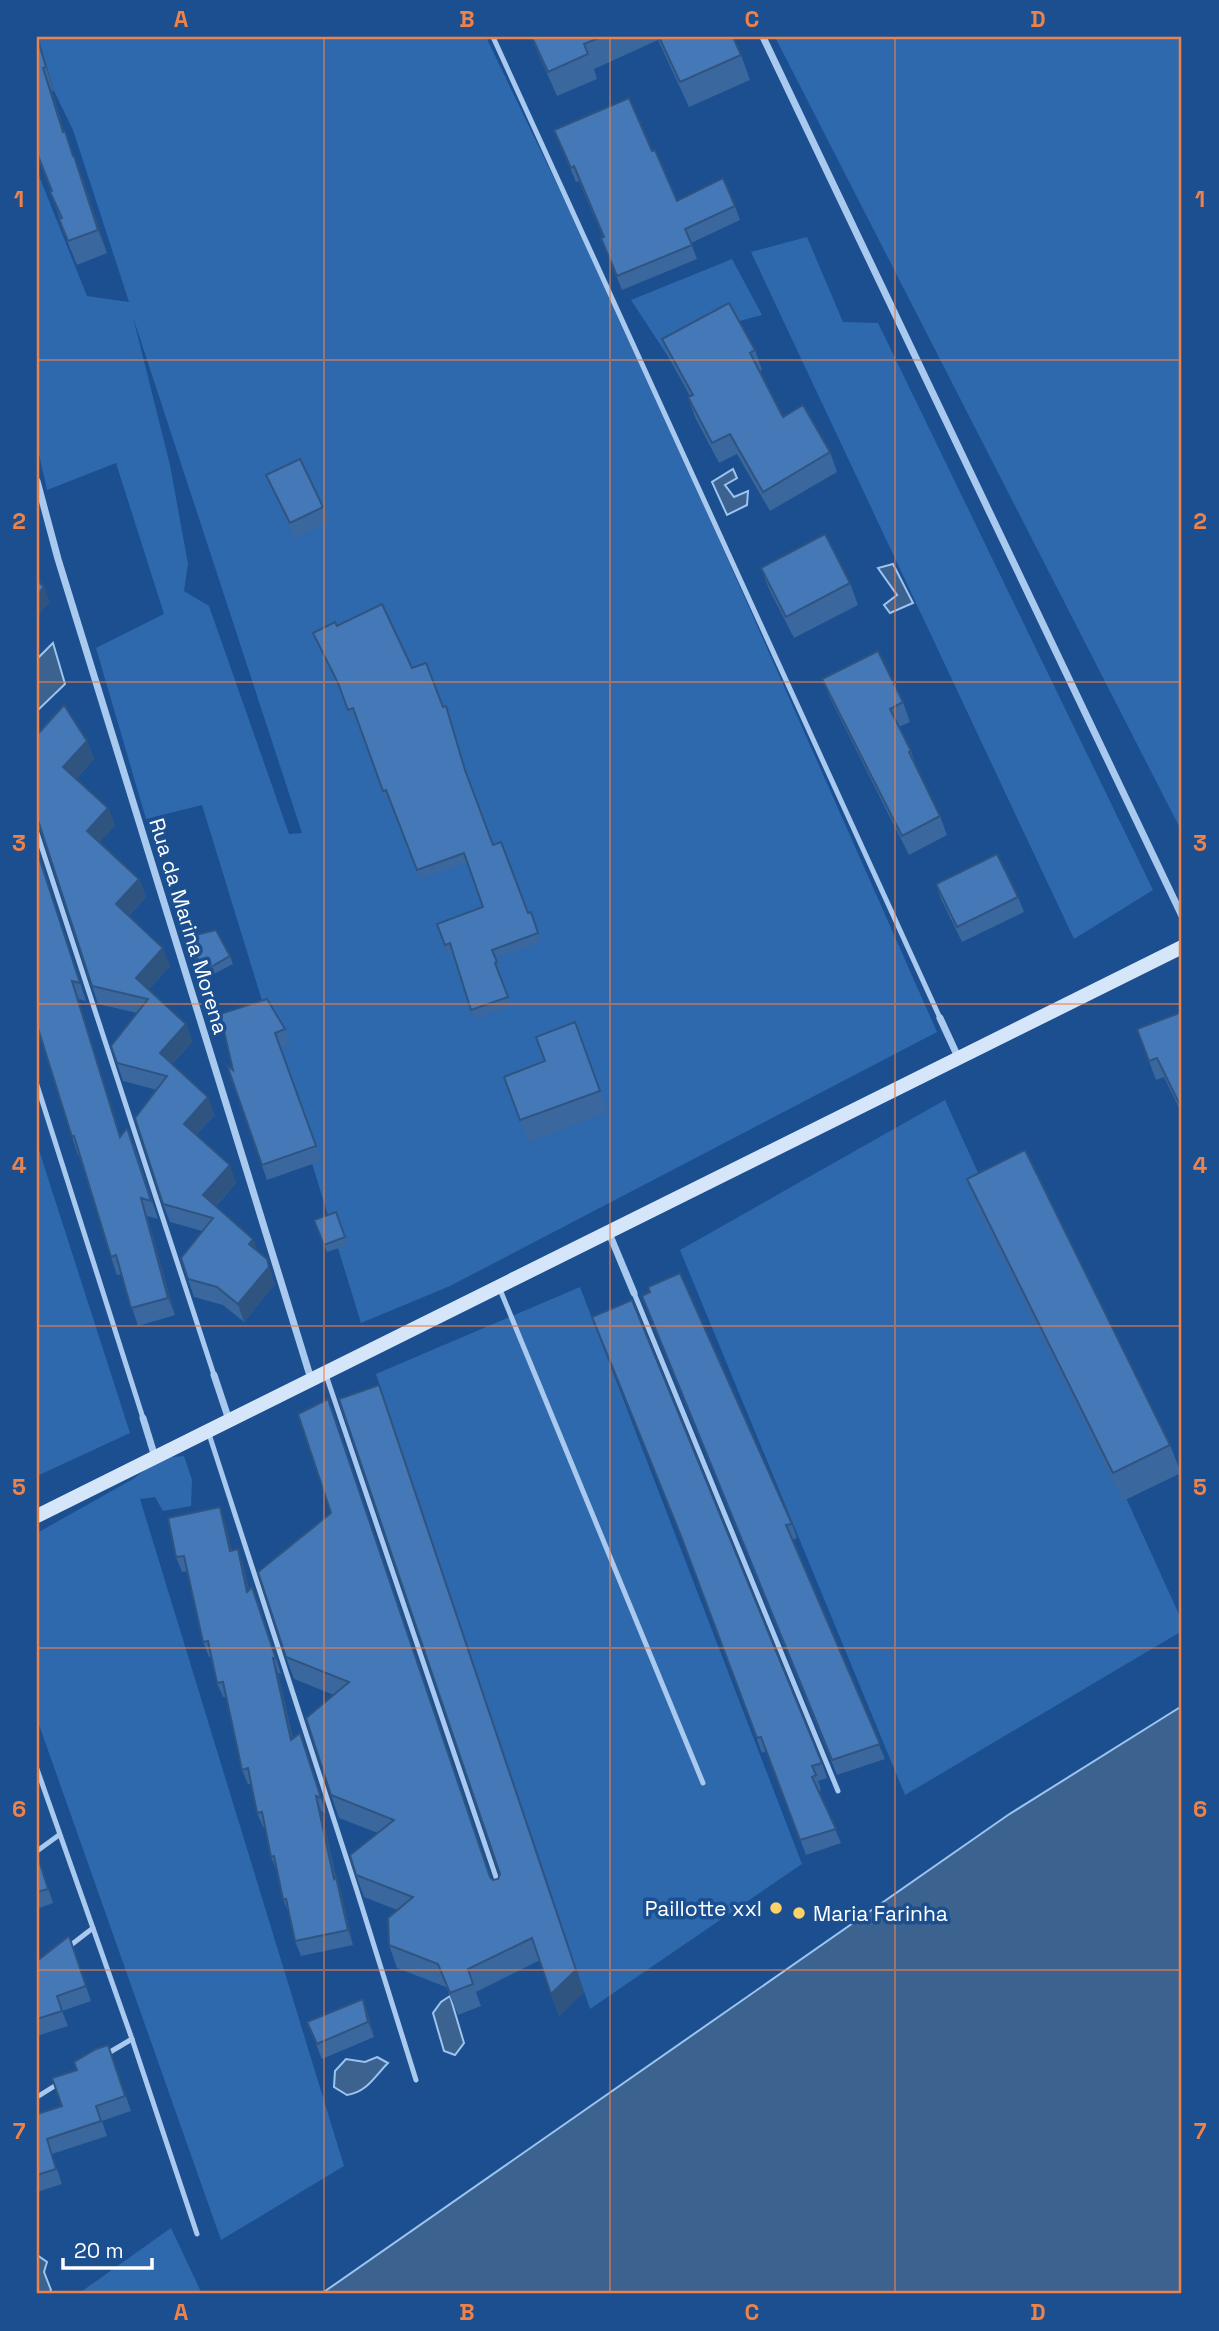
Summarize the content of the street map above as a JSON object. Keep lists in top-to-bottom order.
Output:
{
  "streets": {
    "street": ["Rua da Marina Morena"]
  },
  "places": ["Paillotte xxl", "Maria Farinha"],
  "scale_bar": "20 m",
  "grid": {
    "columns": [
      "A",
      "B",
      "C",
      "D"
    ],
    "rows": [
      "1",
      "2",
      "3",
      "4",
      "5",
      "6",
      "7"
    ]
  }
}
